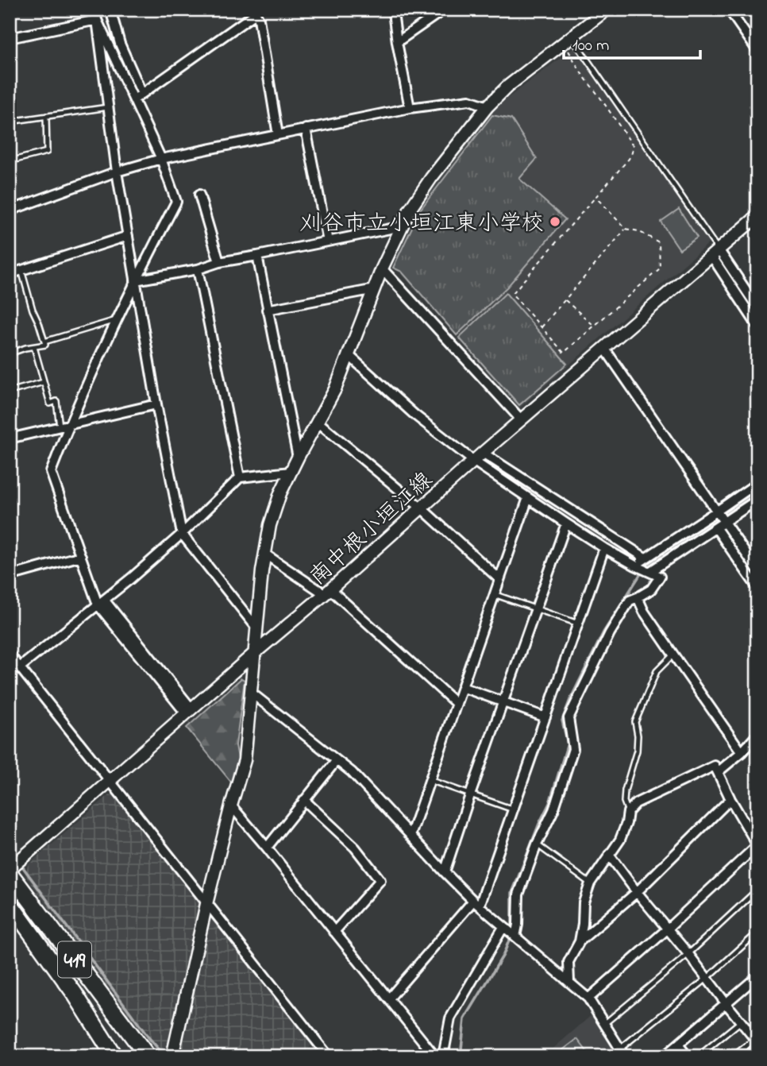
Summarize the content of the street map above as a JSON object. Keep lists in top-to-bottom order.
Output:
{
  "streets": {
    "highway": ["419"],
    "street": ["南中根小垣江線"]
  },
  "crossings": [
    ["南中根小垣江線", "419"]
  ],
  "places": ["刈谷市立小垣江東小学校"],
  "scale_bar": "100 m"
}
